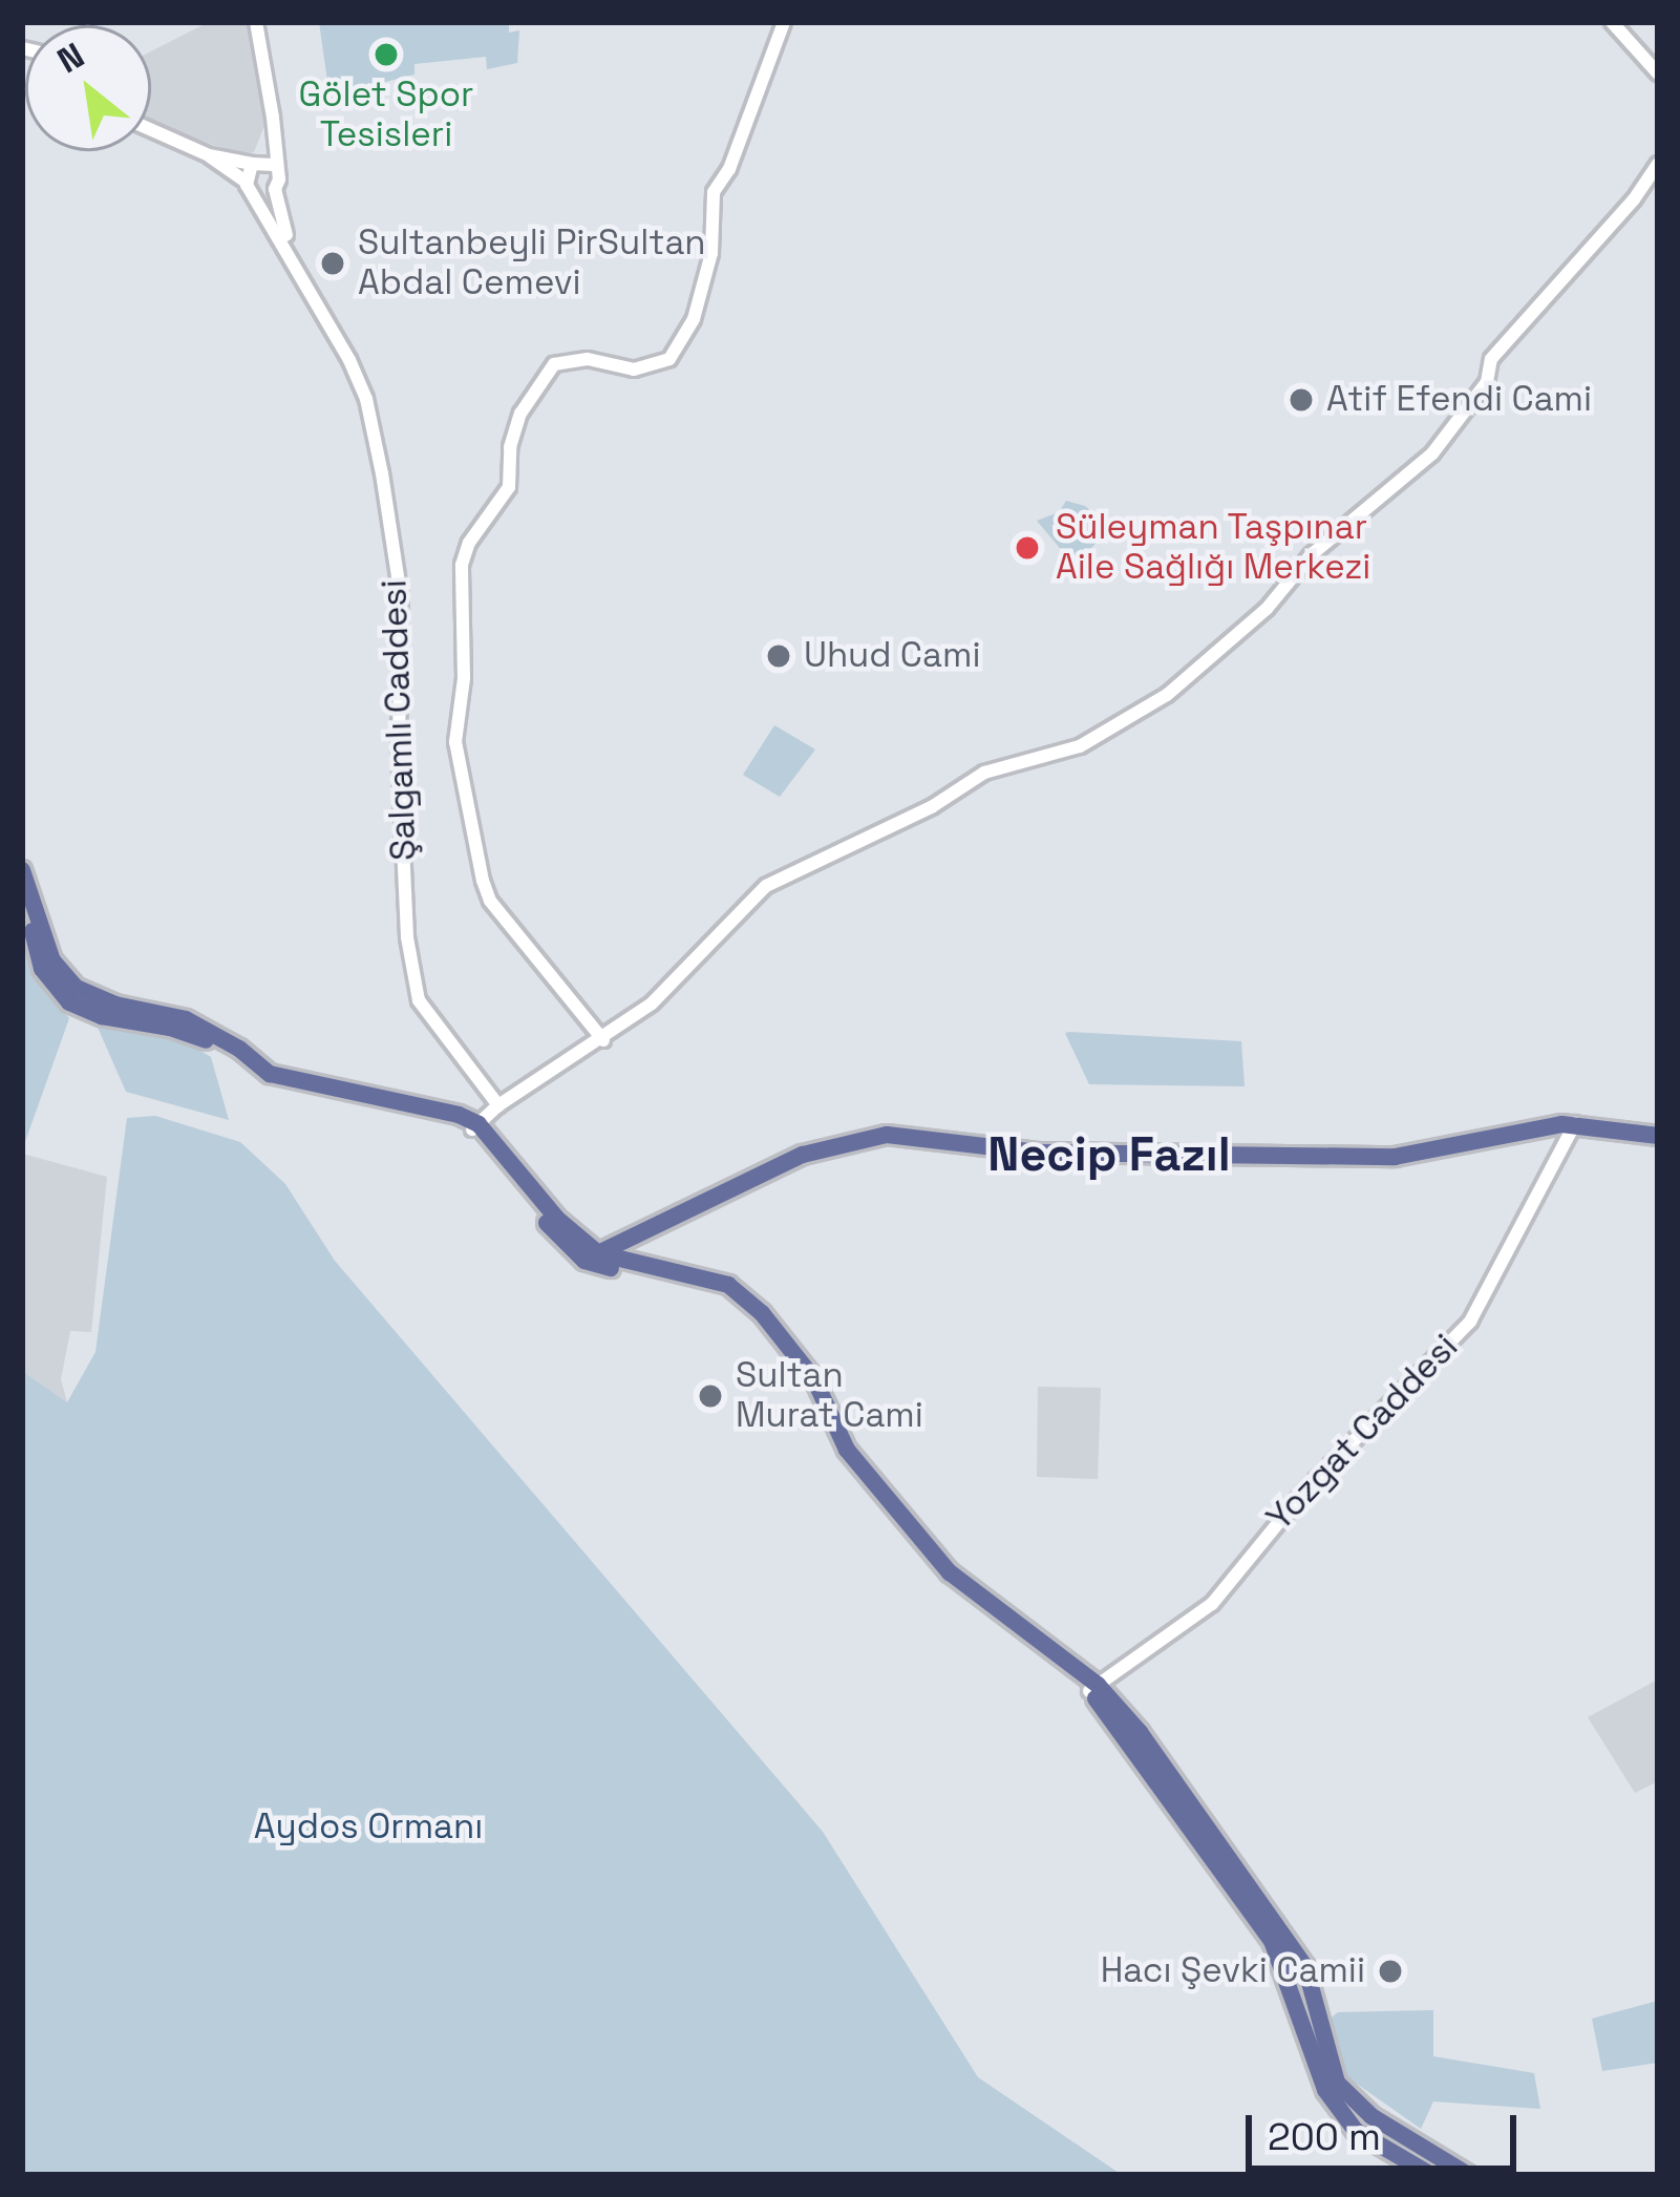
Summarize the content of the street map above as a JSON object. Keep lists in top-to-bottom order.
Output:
{
  "streets": {
    "street": ["Şalgamlı Caddesi", "Yozgat Caddesi"]
  },
  "districts": ["Necip Fazıl"],
  "parks": ["Aydos Ormanı"],
  "places": [
    "Gölet Spor Tesisleri",
    "Sultanbeyli PirSultan Abdal Cemevi",
    "Atif Efendi Cami",
    "Süleyman Taşpınar Aile Sağlığı Merkezi",
    "Uhud Cami",
    "Sultan Murat Cami",
    "Hacı Şevki Camii"
  ],
  "scale_bar": "200 m",
  "north": "top left"
}
